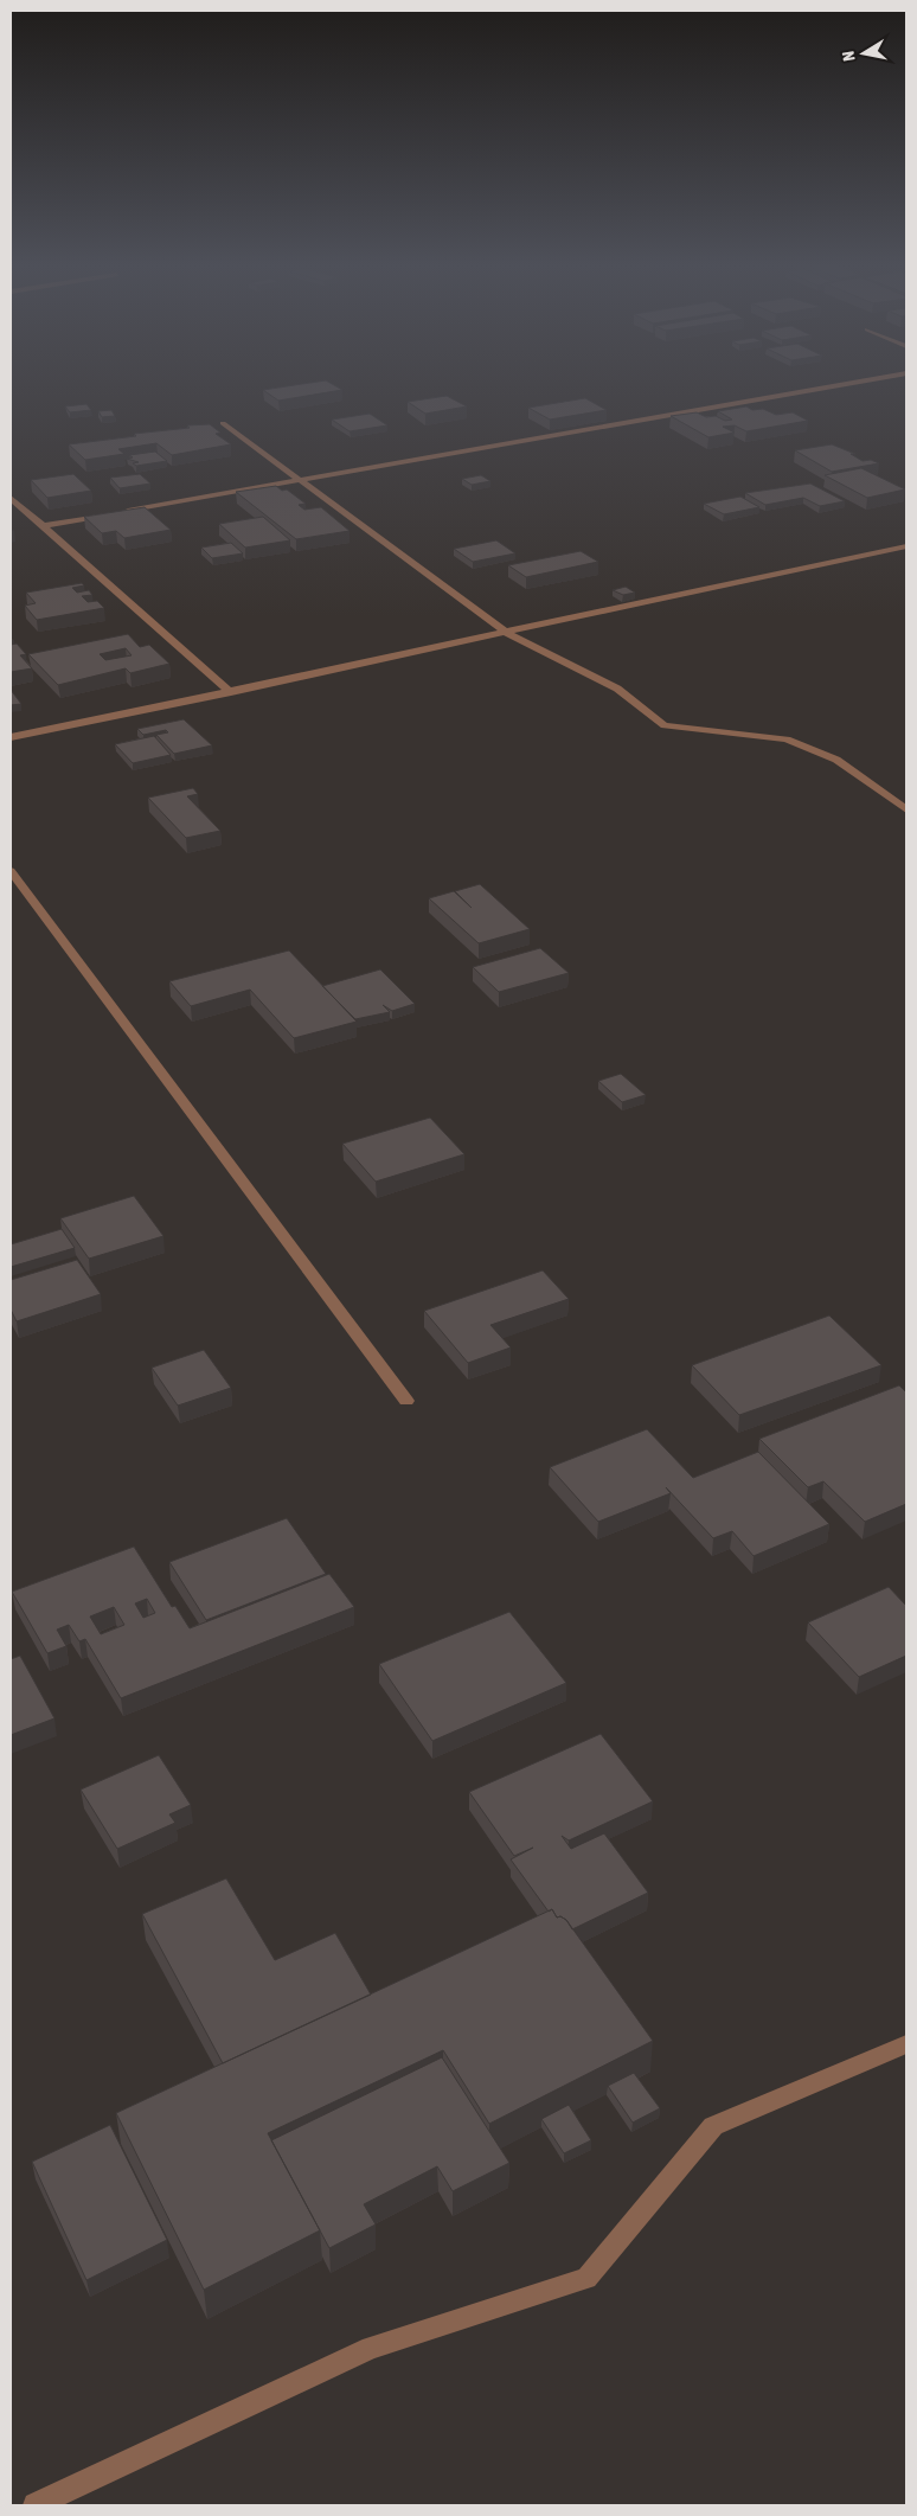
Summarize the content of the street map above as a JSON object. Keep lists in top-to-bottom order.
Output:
{
  "north": "left"
}
